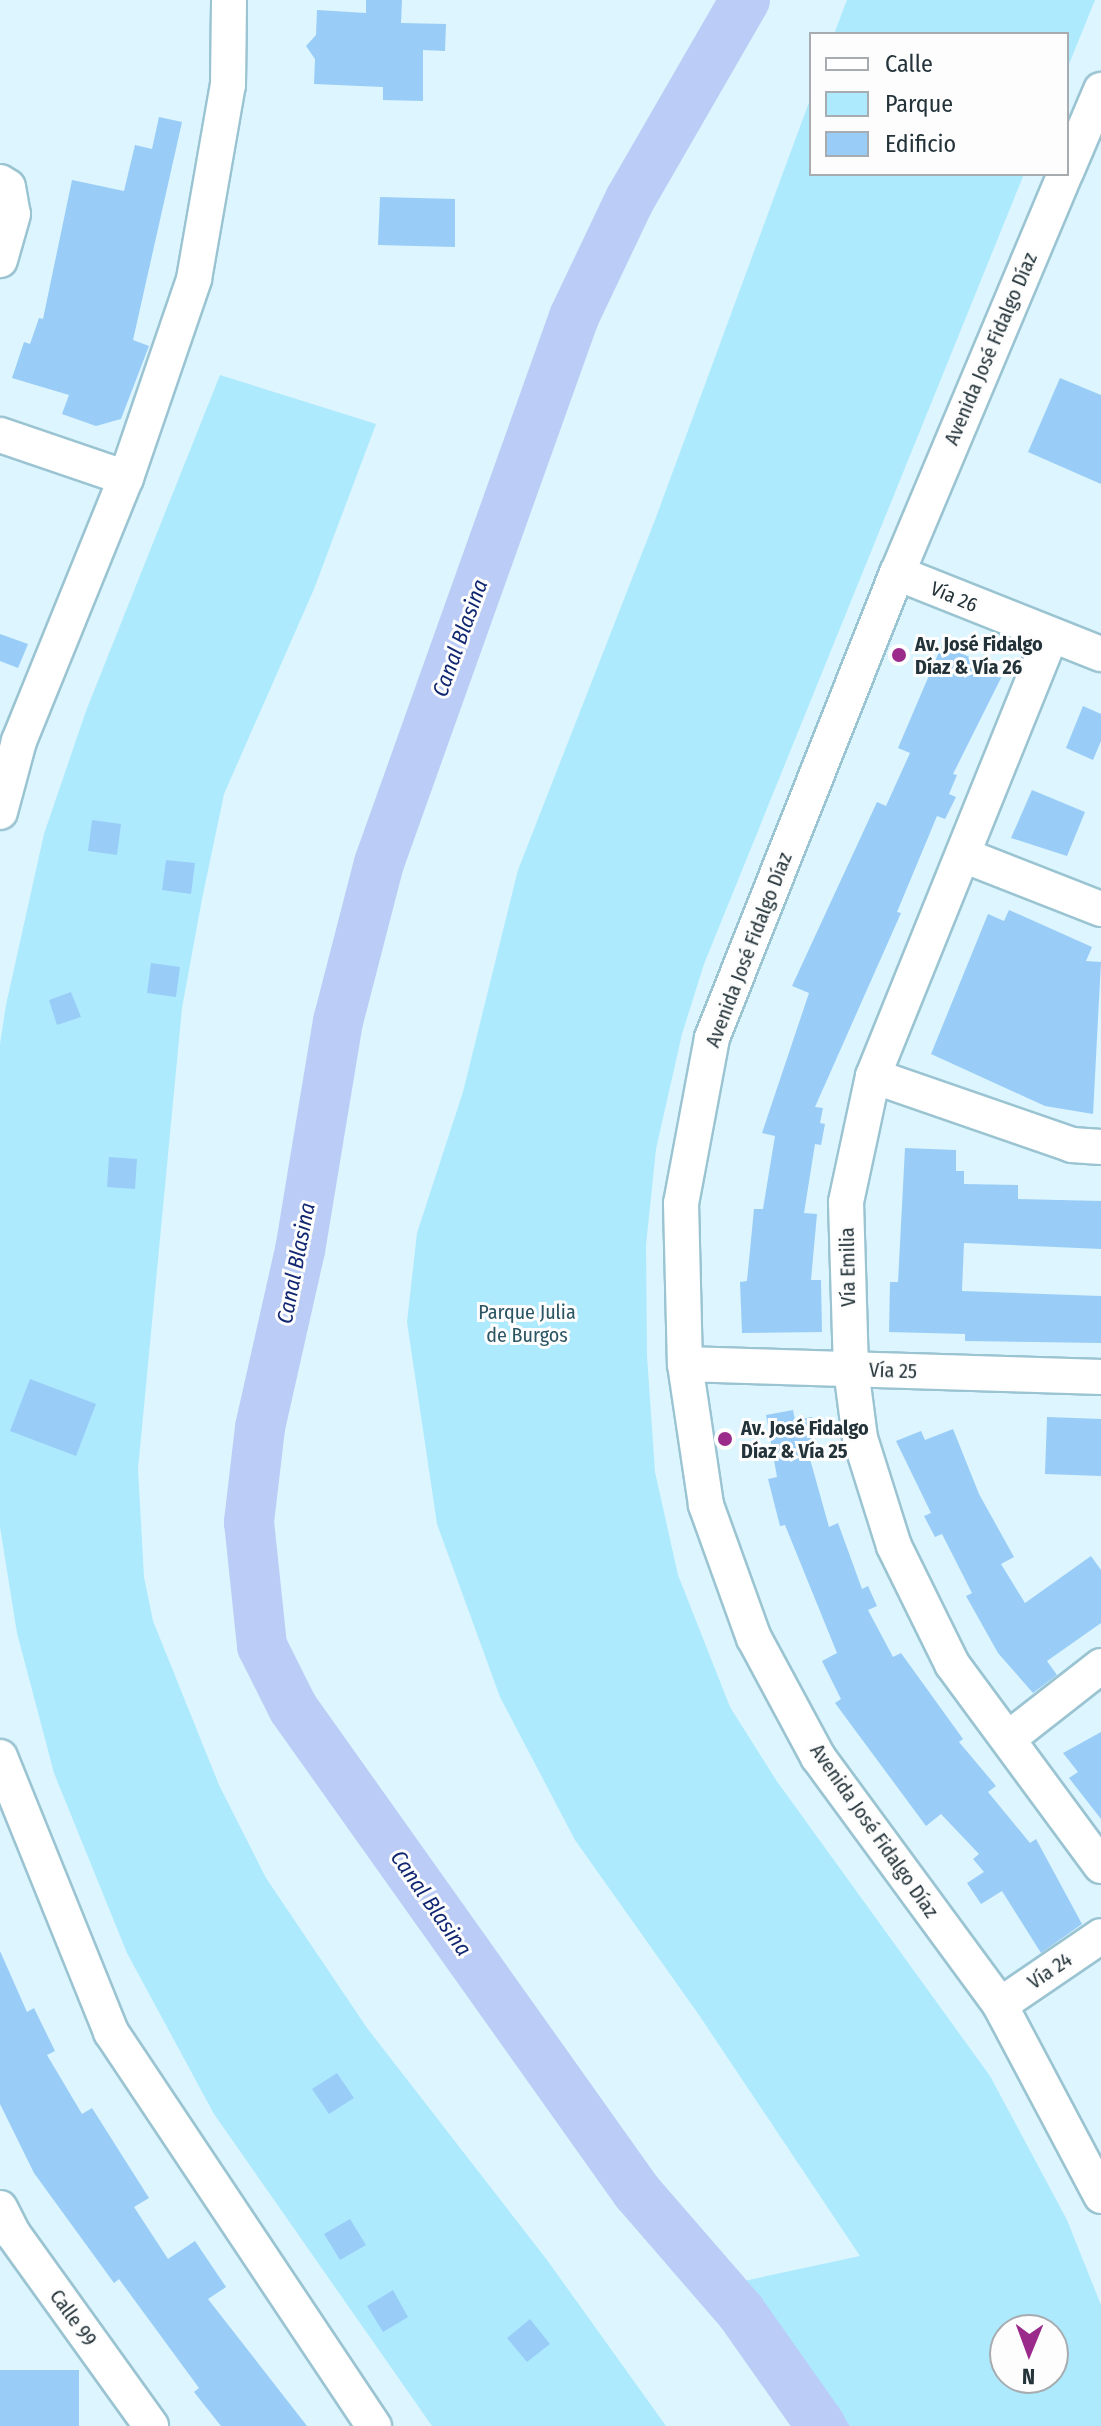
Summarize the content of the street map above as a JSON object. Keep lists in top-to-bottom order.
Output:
{
  "streets": {
    "street": [
      "Avenida José Fidalgo Díaz",
      "Vía 26",
      "Vía Emilia",
      "Vía 25",
      "Vía 24",
      "Calle 99"
    ]
  },
  "crossings": [
    ["Avenida José Fidalgo Díaz", "Vía 26"],
    ["Avenida José Fidalgo Díaz", "Vía 25"],
    ["Avenida José Fidalgo Díaz", "Vía 24"],
    ["Vía 26", "Vía Emilia"],
    ["Vía Emilia", "Vía 25"]
  ],
  "water": ["Canal Blasina"],
  "parks": ["Parque Julia de Burgos"],
  "places": ["Av. José Fidalgo Díaz & Vía 26", "Av. José Fidalgo Díaz & Vía 25"],
  "legend": ["Calle", "Parque", "Edificio"],
  "north": "bottom"
}
